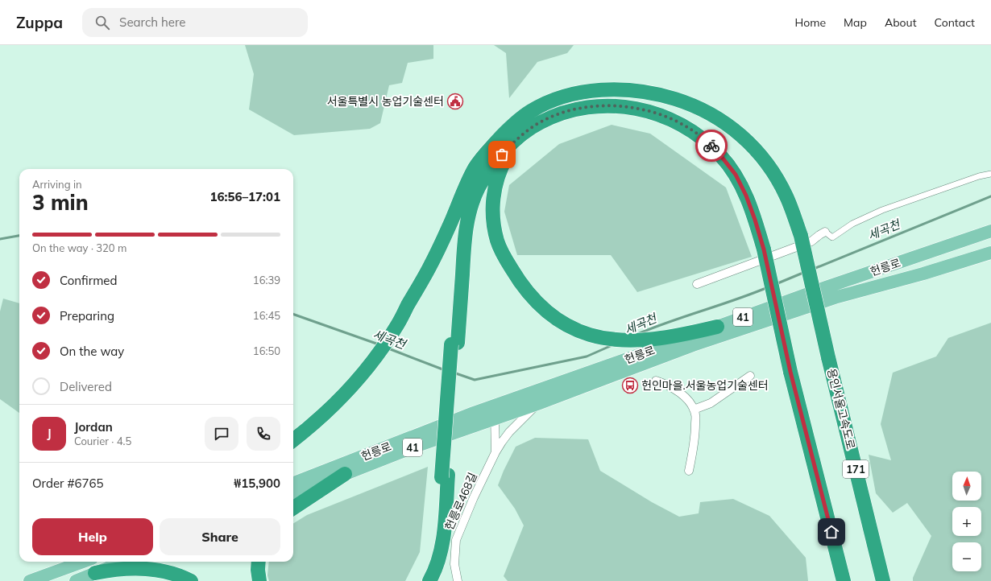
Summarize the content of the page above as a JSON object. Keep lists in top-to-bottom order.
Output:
{
  "streets": {
    "highway": ["용인서울고속도로", "171"],
    "main road": ["헌릉로", "41"],
    "street": ["헌릉로468길"]
  },
  "crossings": [
    ["헌릉로", "헌릉로468길"]
  ],
  "water": ["세곡천"],
  "places": {
    "public building": ["서울특별시 농업기술센터"],
    "bus stop": ["헌인마을.서울농업기술센터"]
  },
  "north": "top",
  "page": {
    "header": "Zuppa",
    "search": "Search here",
    "nav": [
      "Home",
      "Map",
      "About",
      "Contact"
    ],
    "heading": ["3 min", "Arriving in", "16:56–17:01"],
    "panel": [
      "Jordan",
      "Courier · 4.5",
      "Order #6765",
      "₩15,900"
    ],
    "bar": "On the way · 320 m",
    "list": [
      ["Confirmed", "16:39"],
      ["Preparing", "16:45"],
      ["On the way", "16:50"],
      "Delivered"
    ],
    "round": "J",
    "map_buttons": ["+", "−"],
    "buttons": ["Help", "Share"]
  }
}
